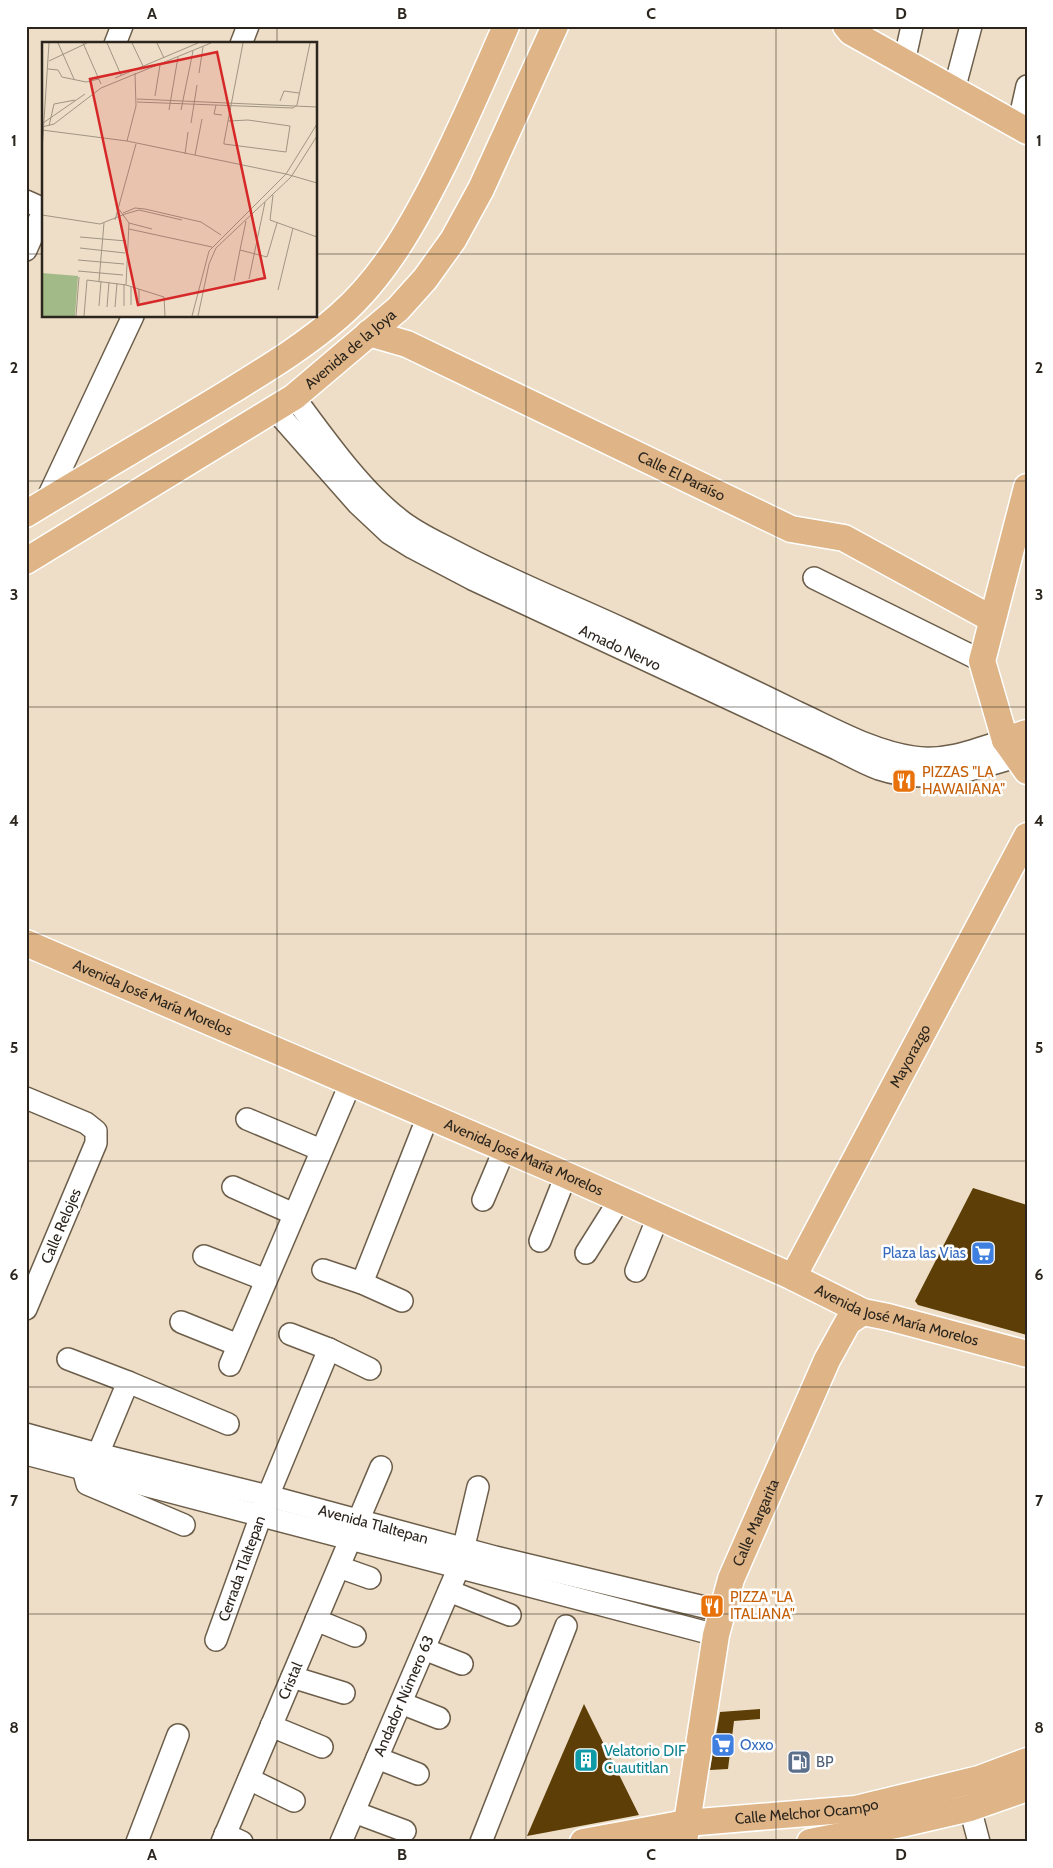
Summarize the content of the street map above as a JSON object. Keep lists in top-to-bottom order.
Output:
{
  "streets": {
    "main road": [
      "Avenida de la Joya",
      "Calle El Paraíso",
      "Avenida José María Morelos",
      "Mayorazgo",
      "Calle Margarita",
      "Calle Melchor Ocampo"
    ],
    "street": [
      "Amado Nervo",
      "Calle Relojes",
      "Avenida Tlaltepan",
      "Cerrada Tlaltepan",
      "Cristal",
      "Andador Número 63"
    ]
  },
  "crossings": [
    ["Avenida de la Joya", "Calle El Paraíso"],
    ["Avenida de la Joya", "Amado Nervo"],
    ["Avenida José María Morelos", "Mayorazgo"],
    ["Avenida José María Morelos", "Calle Margarita"],
    ["Calle Margarita", "Avenida Tlaltepan"],
    ["Calle Margarita", "Calle Melchor Ocampo"],
    ["Avenida Tlaltepan", "Cerrada Tlaltepan"],
    ["Avenida Tlaltepan", "Cristal"],
    ["Avenida Tlaltepan", "Andador Número 63"]
  ],
  "places": {
    "restaurant": ["PIZZAS \"LA HAWAIIANA\"", "PIZZA \"LA ITALIANA\""],
    "supermarket": ["Plaza las Vias", "Oxxo"],
    "building": ["Velatorio DIF Cuautitlan"],
    "fuel station": ["BP"]
  },
  "grid": {
    "columns": [
      "A",
      "B",
      "C",
      "D"
    ],
    "rows": [
      "1",
      "2",
      "3",
      "4",
      "5",
      "6",
      "7",
      "8"
    ]
  }
}
